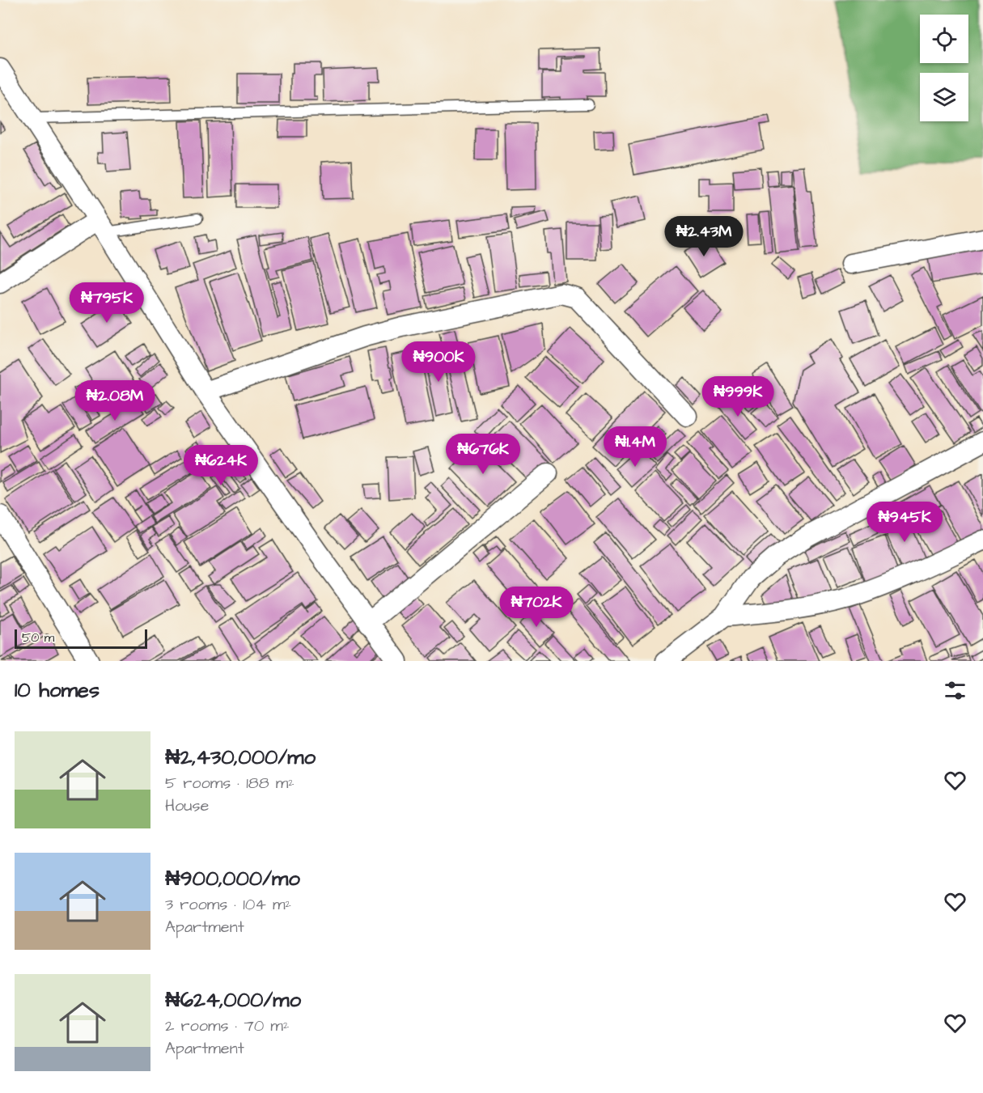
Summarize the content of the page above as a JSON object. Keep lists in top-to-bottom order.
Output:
{
  "scale_bar": "50 m",
  "page": {
    "price": [
      "₦2.43M",
      "₦795K",
      "₦900K",
      "₦999K",
      "₦2.08M",
      "₦1.4M",
      "₦676K",
      "₦624K",
      "₦945K",
      "₦702K"
    ],
    "scale": "50 m",
    "heading": "10 homes",
    "list": [
      {
        "name": "₦2,430,000/mo",
        "note": "5 rooms · 188 m² · House"
      },
      {
        "name": "₦900,000/mo",
        "note": "3 rooms · 104 m² · Apartment"
      },
      {
        "name": "₦624,000/mo",
        "note": "2 rooms · 70 m² · Apartment"
      }
    ]
  }
}
